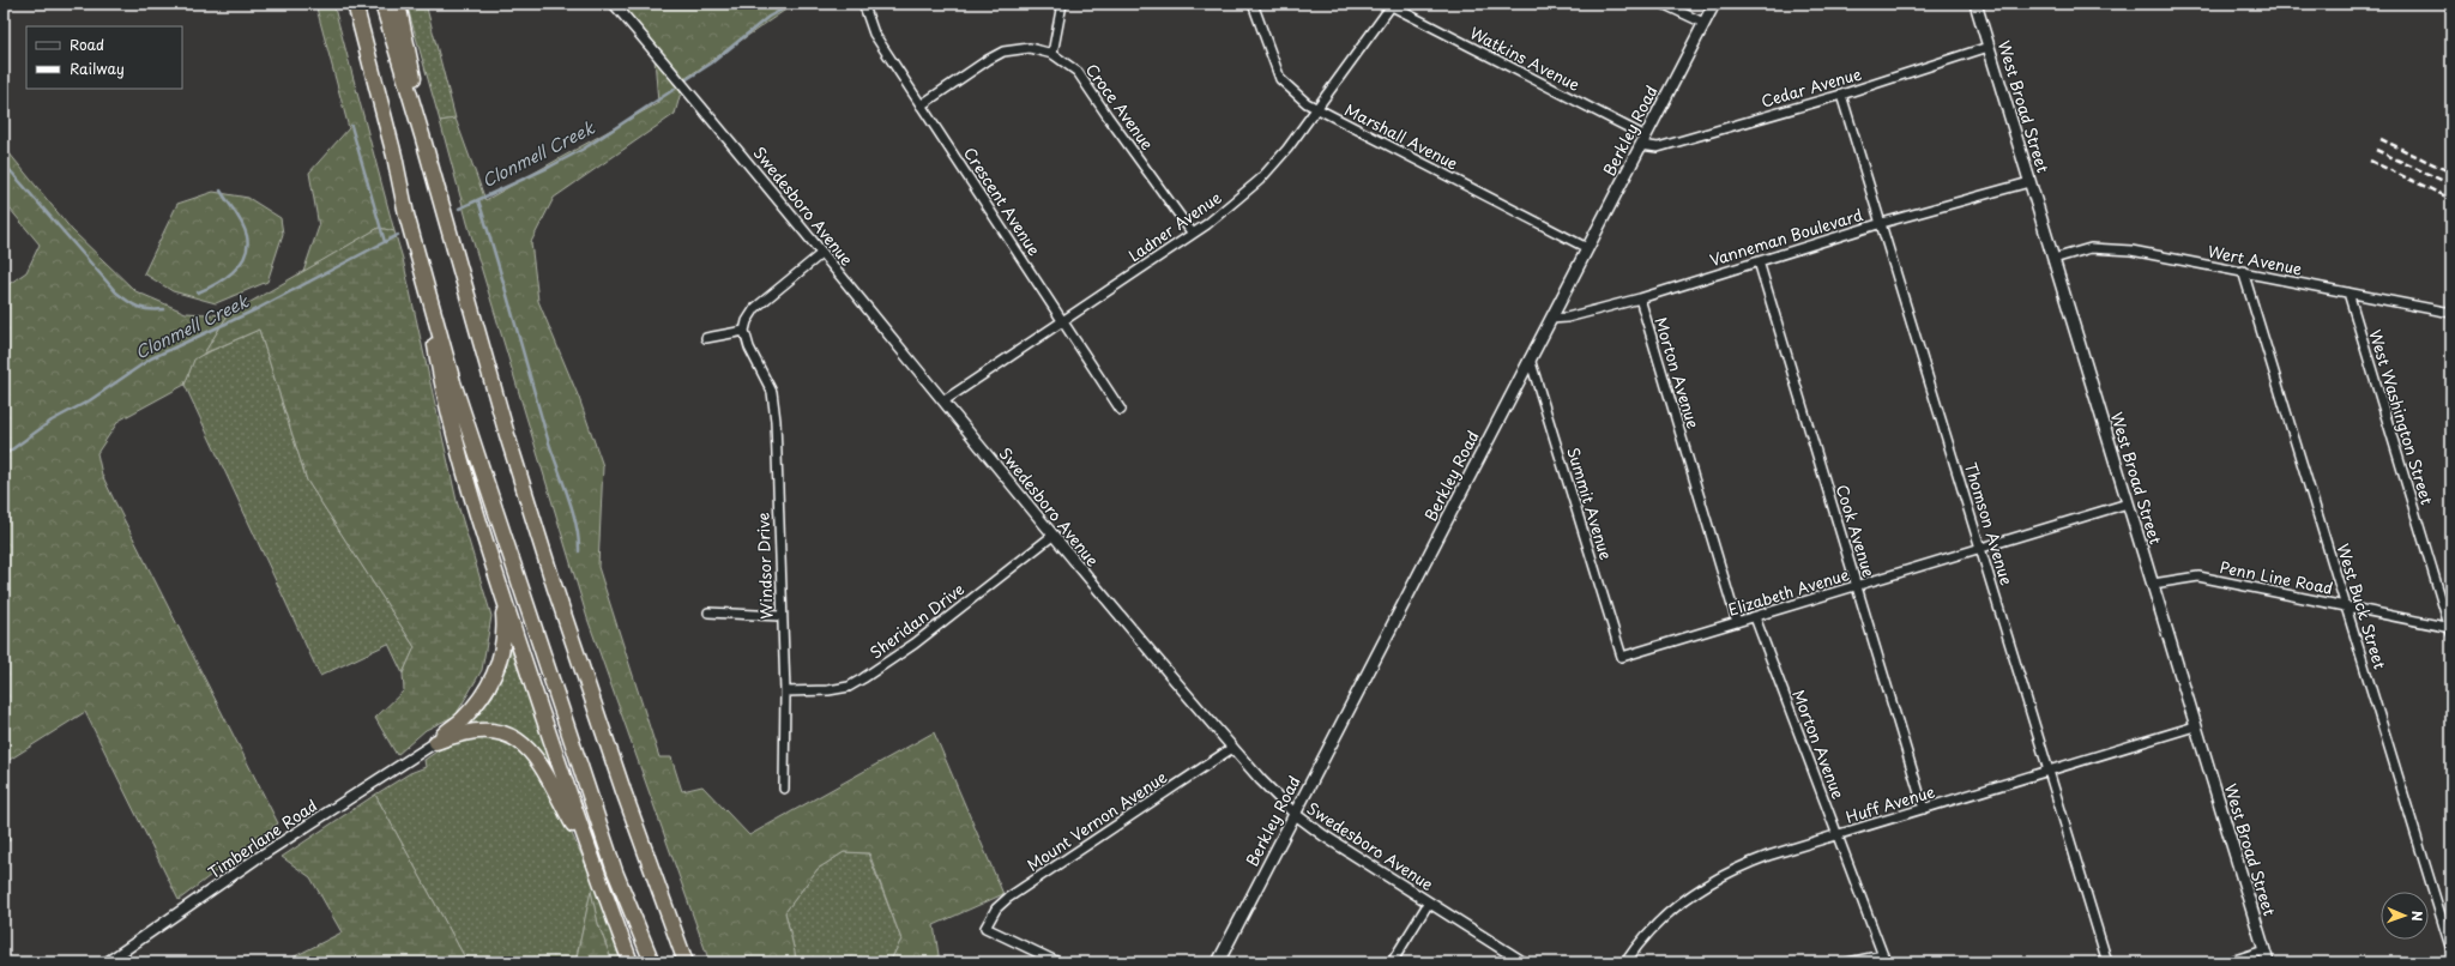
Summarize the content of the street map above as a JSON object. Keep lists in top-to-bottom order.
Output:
{
  "streets": {
    "main road": ["West Broad Street", "Berkley Road"],
    "street": [
      "Watkins Avenue",
      "Cedar Avenue",
      "Croce Avenue",
      "Marshall Avenue",
      "Crescent Avenue",
      "Swedesboro Avenue",
      "Ladner Avenue",
      "Vanneman Boulevard",
      "Wert Avenue",
      "Morton Avenue",
      "West Washington Street",
      "Summit Avenue",
      "Thomson Avenue",
      "Cook Avenue",
      "Windsor Drive",
      "Penn Line Road",
      "Elizabeth Avenue",
      "West Buck Street",
      "Sheridan Drive",
      "Huff Avenue",
      "Mount Vernon Avenue",
      "Timberlane Road"
    ]
  },
  "crossings": [
    ["Watkins Avenue", "Cedar Avenue"],
    ["Watkins Avenue", "Berkley Road"],
    ["Watkins Avenue", "Ladner Avenue"],
    ["Cedar Avenue", "West Broad Street"],
    ["Cedar Avenue", "Berkley Road"],
    ["Cedar Avenue", "Thomson Avenue"],
    ["Croce Avenue", "Crescent Avenue"],
    ["Croce Avenue", "Ladner Avenue"],
    ["West Broad Street", "Vanneman Boulevard"],
    ["West Broad Street", "Wert Avenue"],
    ["West Broad Street", "Penn Line Road"],
    ["West Broad Street", "Elizabeth Avenue"],
    ["West Broad Street", "Huff Avenue"],
    ["Berkley Road", "Marshall Avenue"],
    ["Berkley Road", "Swedesboro Avenue"],
    ["Berkley Road", "Vanneman Boulevard"],
    ["Berkley Road", "Summit Avenue"],
    ["Marshall Avenue", "Ladner Avenue"],
    ["Crescent Avenue", "Ladner Avenue"],
    ["Swedesboro Avenue", "Ladner Avenue"],
    ["Swedesboro Avenue", "Sheridan Drive"],
    ["Swedesboro Avenue", "Mount Vernon Avenue"],
    ["Vanneman Boulevard", "Morton Avenue"],
    ["Vanneman Boulevard", "Thomson Avenue"],
    ["Vanneman Boulevard", "Cook Avenue"],
    ["Wert Avenue", "West Washington Street"],
    ["Wert Avenue", "West Buck Street"],
    ["Morton Avenue", "Elizabeth Avenue"],
    ["Morton Avenue", "Huff Avenue"],
    ["West Washington Street", "Penn Line Road"],
    ["Summit Avenue", "Elizabeth Avenue"],
    ["Thomson Avenue", "Elizabeth Avenue"],
    ["Thomson Avenue", "Huff Avenue"],
    ["Cook Avenue", "Elizabeth Avenue"],
    ["Cook Avenue", "Huff Avenue"],
    ["Windsor Drive", "Sheridan Drive"],
    ["Penn Line Road", "West Buck Street"]
  ],
  "water": ["Clonmell Creek"],
  "legend": ["Road", "Railway"],
  "north": "right"
}
